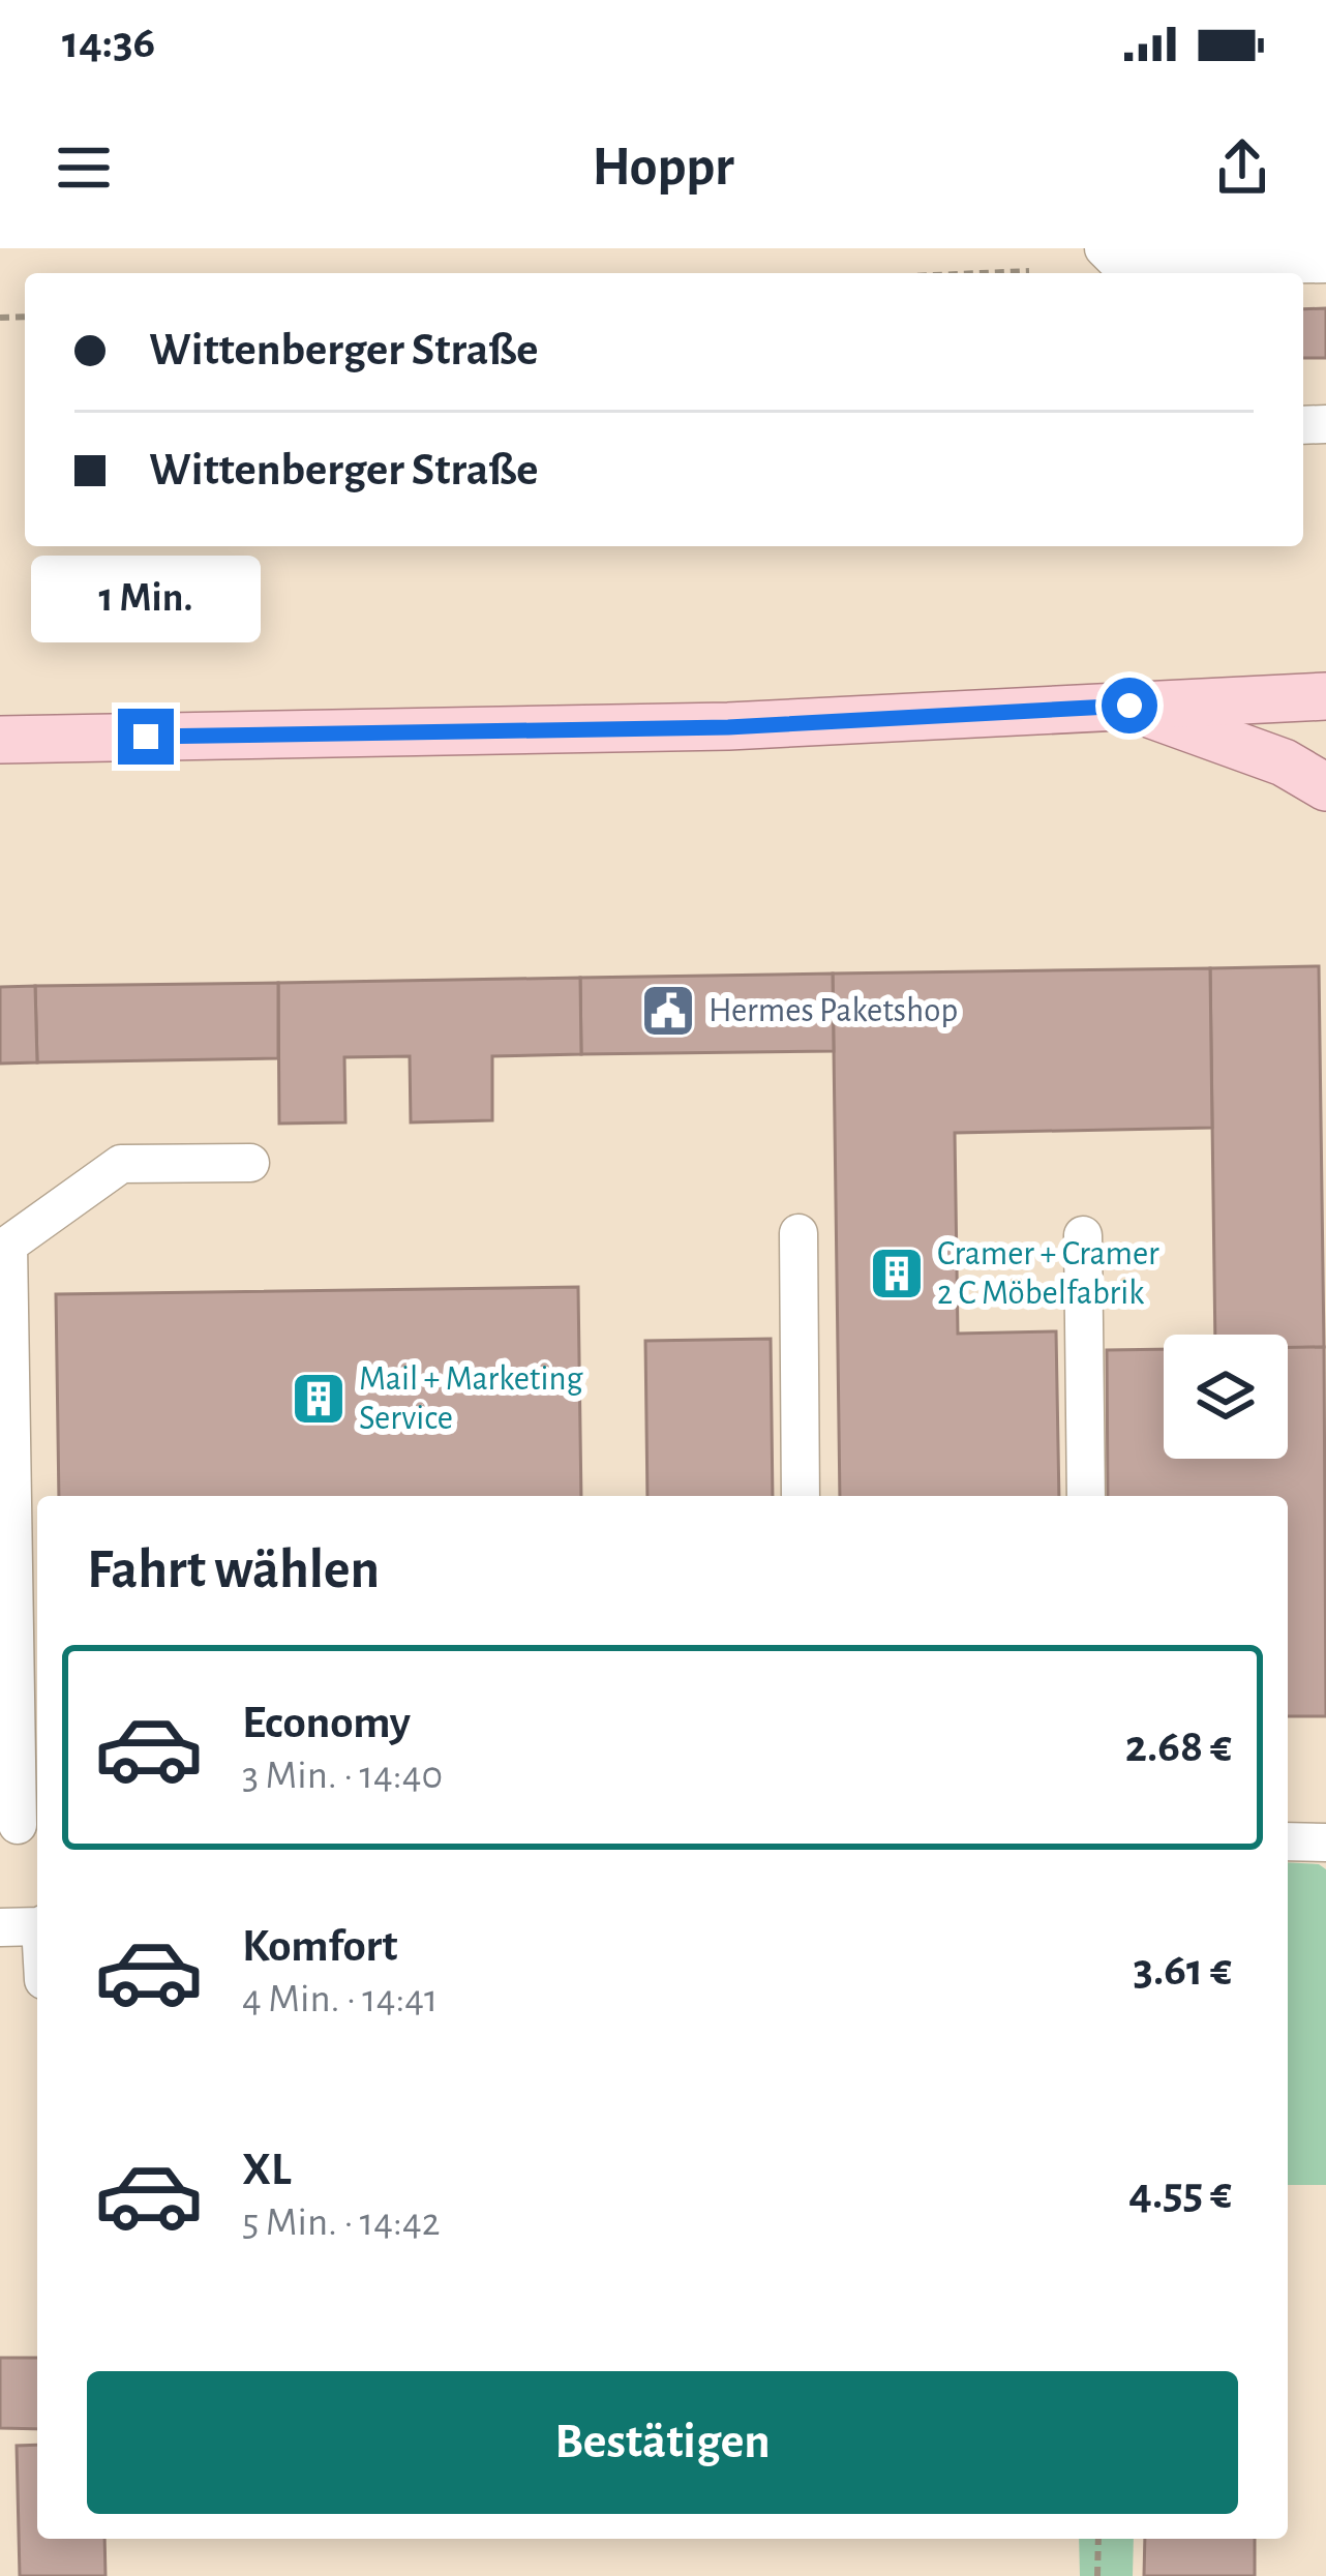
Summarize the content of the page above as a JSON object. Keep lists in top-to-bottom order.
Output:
{
  "places": {
    "public building": ["Hermes Paketshop"],
    "building": ["Cramer + Cramer 2 C Möbelfabrik", "Mail + Marketing Service"]
  },
  "page": {
    "status": "14:36",
    "header": "Hoppr",
    "banner": ["Wittenberger Straße", "Wittenberger Straße"],
    "bubble": "1 Min.",
    "heading": "Fahrt wählen",
    "list": [
      {
        "name": "Economy",
        "note": "3 Min. · 14:40",
        "value": "2.68 €"
      },
      {
        "name": "Komfort",
        "note": "4 Min. · 14:41",
        "value": "3.61 €"
      },
      {
        "name": "XL",
        "note": "5 Min. · 14:42",
        "value": "4.55 €"
      }
    ],
    "buttons": "Bestätigen"
  }
}
